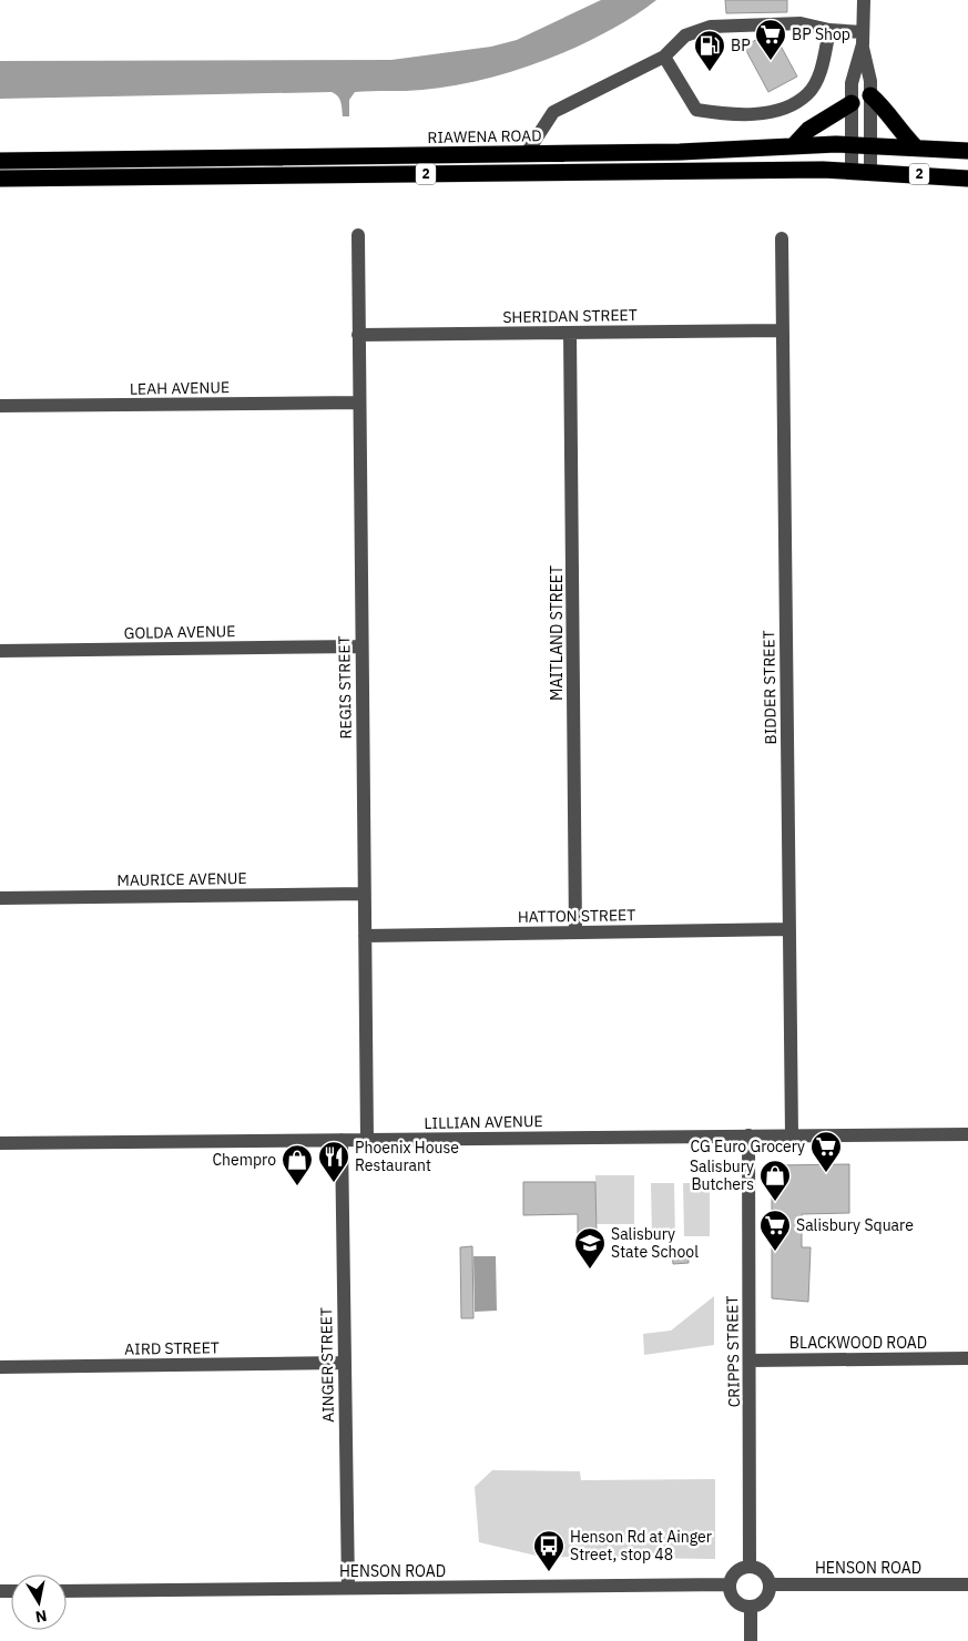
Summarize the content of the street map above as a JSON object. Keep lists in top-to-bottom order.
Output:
{
  "streets": {
    "highway": ["RIAWENA ROAD", "2"],
    "street": [
      "SHERIDAN STREET",
      "LEAH AVENUE",
      "GOLDA AVENUE",
      "MAITLAND STREET",
      "REGIS STREET",
      "BIDDER STREET",
      "MAURICE AVENUE",
      "HATTON STREET",
      "LILLIAN AVENUE",
      "BLACKWOOD ROAD",
      "AIRD STREET",
      "CRIPPS STREET",
      "AINGER STREET",
      "HENSON ROAD"
    ]
  },
  "crossings": [
    ["SHERIDAN STREET", "MAITLAND STREET"],
    ["SHERIDAN STREET", "REGIS STREET"],
    ["SHERIDAN STREET", "BIDDER STREET"],
    ["LEAH AVENUE", "REGIS STREET"],
    ["GOLDA AVENUE", "REGIS STREET"],
    ["MAITLAND STREET", "HATTON STREET"],
    ["REGIS STREET", "MAURICE AVENUE"],
    ["REGIS STREET", "HATTON STREET"],
    ["REGIS STREET", "LILLIAN AVENUE"],
    ["BIDDER STREET", "HATTON STREET"],
    ["BIDDER STREET", "LILLIAN AVENUE"],
    ["LILLIAN AVENUE", "CRIPPS STREET"],
    ["LILLIAN AVENUE", "AINGER STREET"],
    ["BLACKWOOD ROAD", "CRIPPS STREET"],
    ["AIRD STREET", "AINGER STREET"],
    ["CRIPPS STREET", "HENSON ROAD"],
    ["AINGER STREET", "HENSON ROAD"]
  ],
  "places": {
    "supermarket": ["BP Shop", "CG Euro Grocery", "Salisbury Square"],
    "fuel station": ["BP"],
    "restaurant": ["Phoenix House Restaurant"],
    "shop": ["Chempro", "Salisbury Butchers"],
    "school or university": ["Salisbury State School"],
    "bus stop": ["Henson Rd at Ainger Street, stop 48"]
  },
  "north": "bottom"
}
